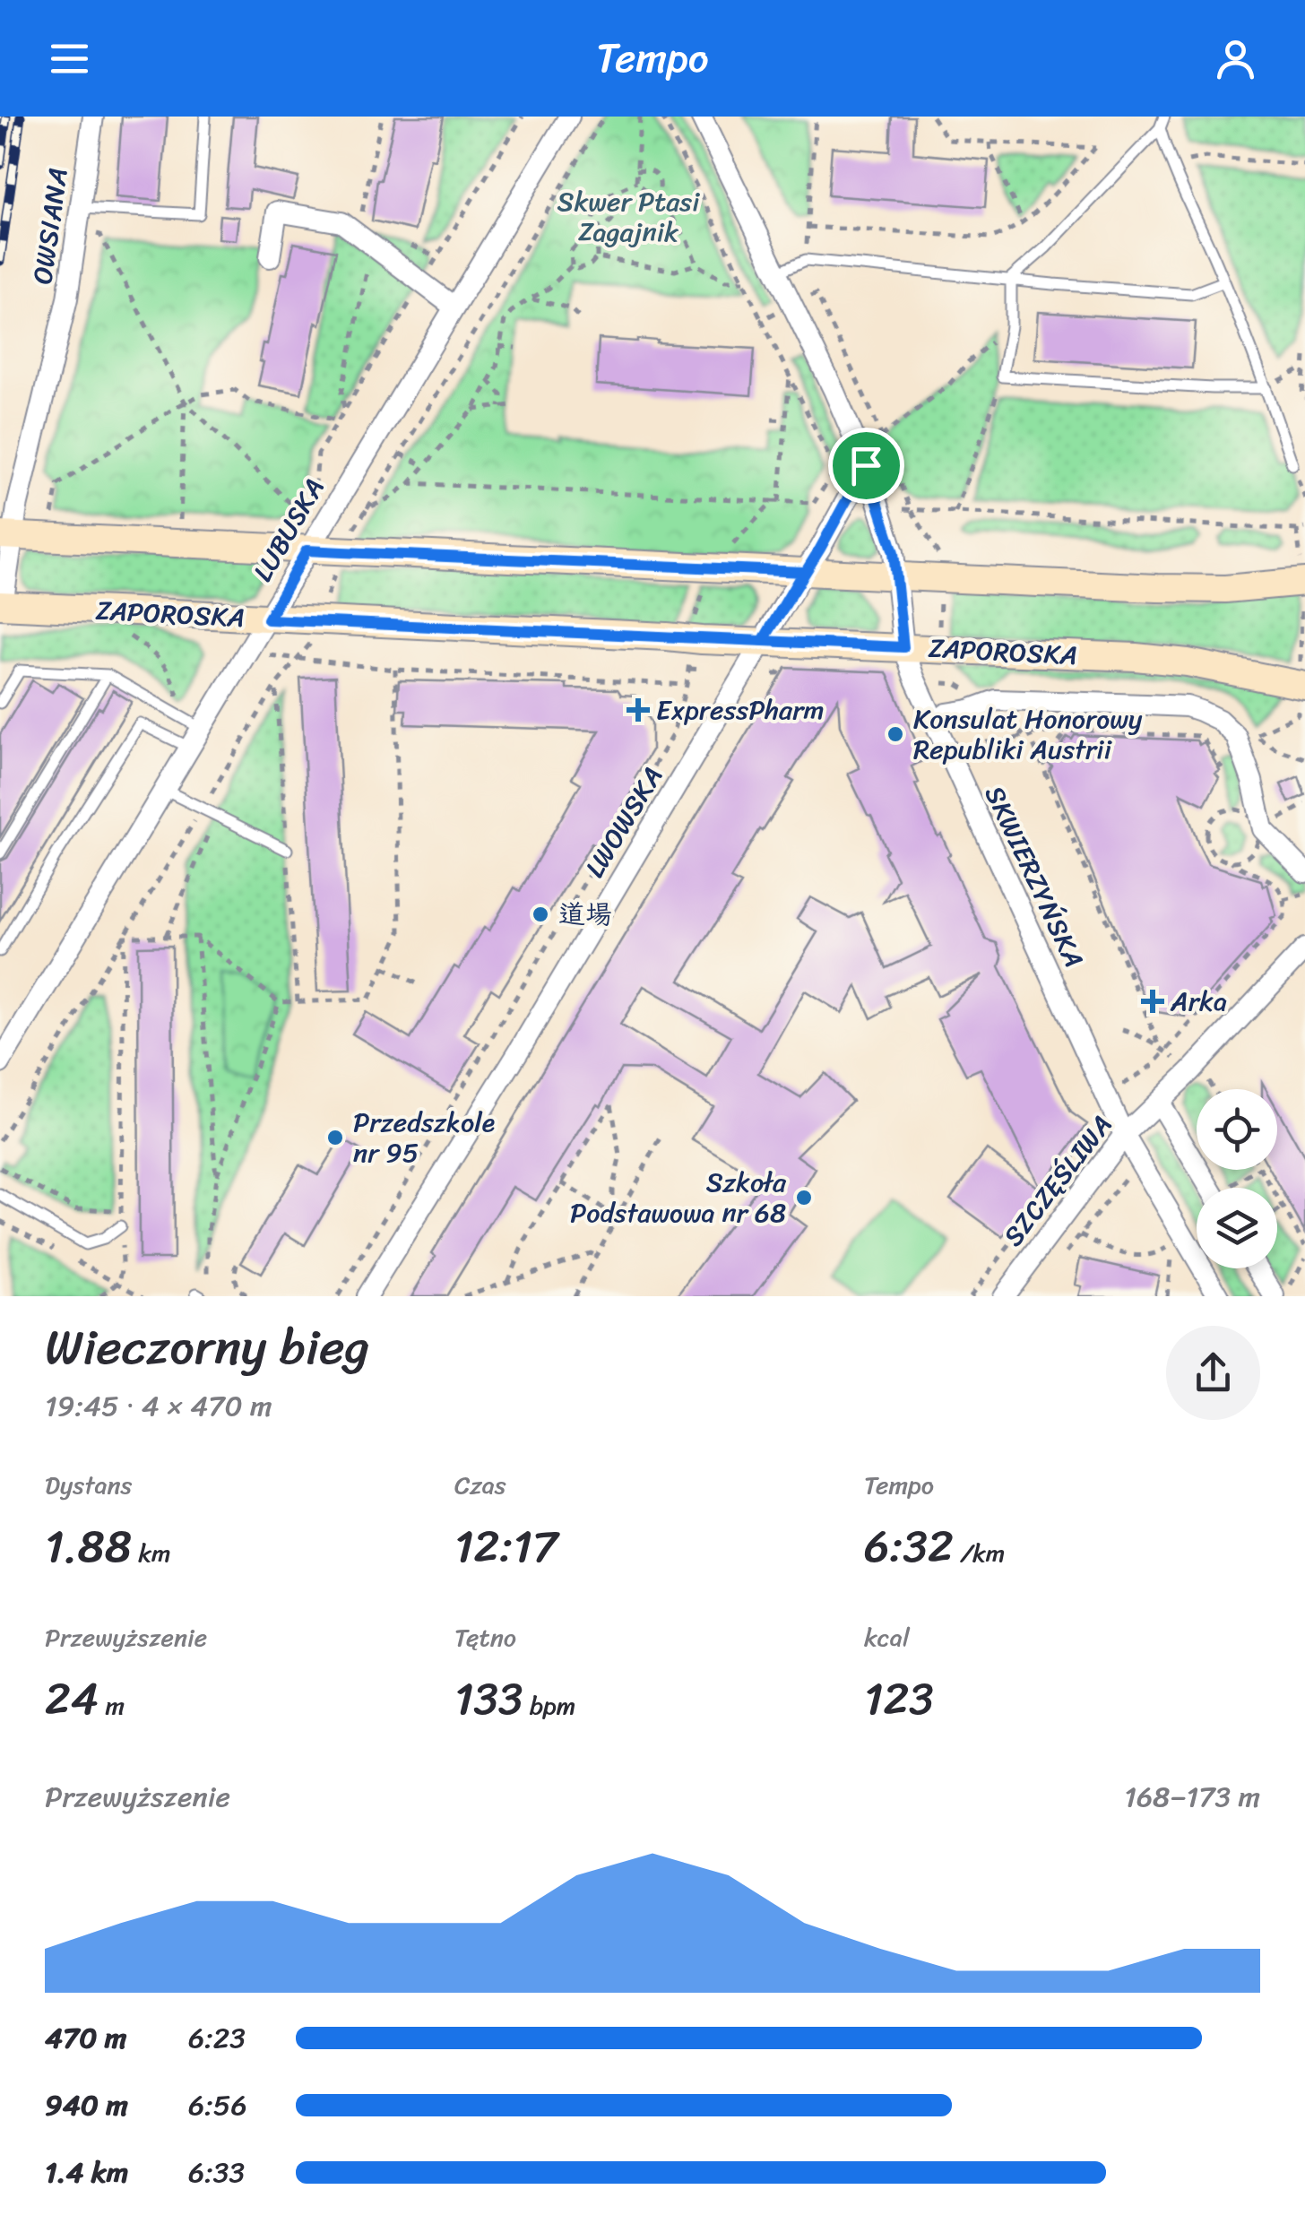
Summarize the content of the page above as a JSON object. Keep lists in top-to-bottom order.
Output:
{
  "streets": {
    "main road": ["ZAPOROSKA"],
    "street": [
      "OWSIANA",
      "LUBUSKA",
      "LWOWSKA",
      "SKWIERZYŃSKA",
      "SZCZĘŚLIWA"
    ]
  },
  "crossings": [
    ["OWSIANA", "ZAPOROSKA"],
    ["LUBUSKA", "ZAPOROSKA"],
    ["ZAPOROSKA", "LWOWSKA"],
    ["ZAPOROSKA", "SKWIERZYŃSKA"],
    ["LWOWSKA", "SKWIERZYŃSKA"],
    ["SKWIERZYŃSKA", "SZCZĘŚLIWA"]
  ],
  "parks": ["Skwer Ptasi Zagajnik"],
  "places": {
    "health": ["ExpressPharm", "Arka"],
    "other": [
      "Konsulat Honorowy Republiki Austrii",
      "道場",
      "Przedszkole nr 95",
      "Szkoła Podstawowa nr 68"
    ]
  },
  "page": {
    "header": "Tempo",
    "heading": ["Wieczorny bieg", "19:45 · 4 × 470 m"],
    "stats": [
      ["Dystans", "1.88 km"],
      ["Czas", "12:17"],
      ["Tempo", "6:32 /km"],
      ["Przewyższenie", "24 m"],
      ["Tętno", "133 bpm"],
      ["kcal", "123"]
    ],
    "chart": ["Przewyższenie", "168–173 m"],
    "list": [
      {
        "name": "470 m",
        "note": "6:23"
      },
      {
        "name": "940 m",
        "note": "6:56"
      },
      {
        "name": "1.4 km",
        "note": "6:33"
      }
    ]
  }
}
